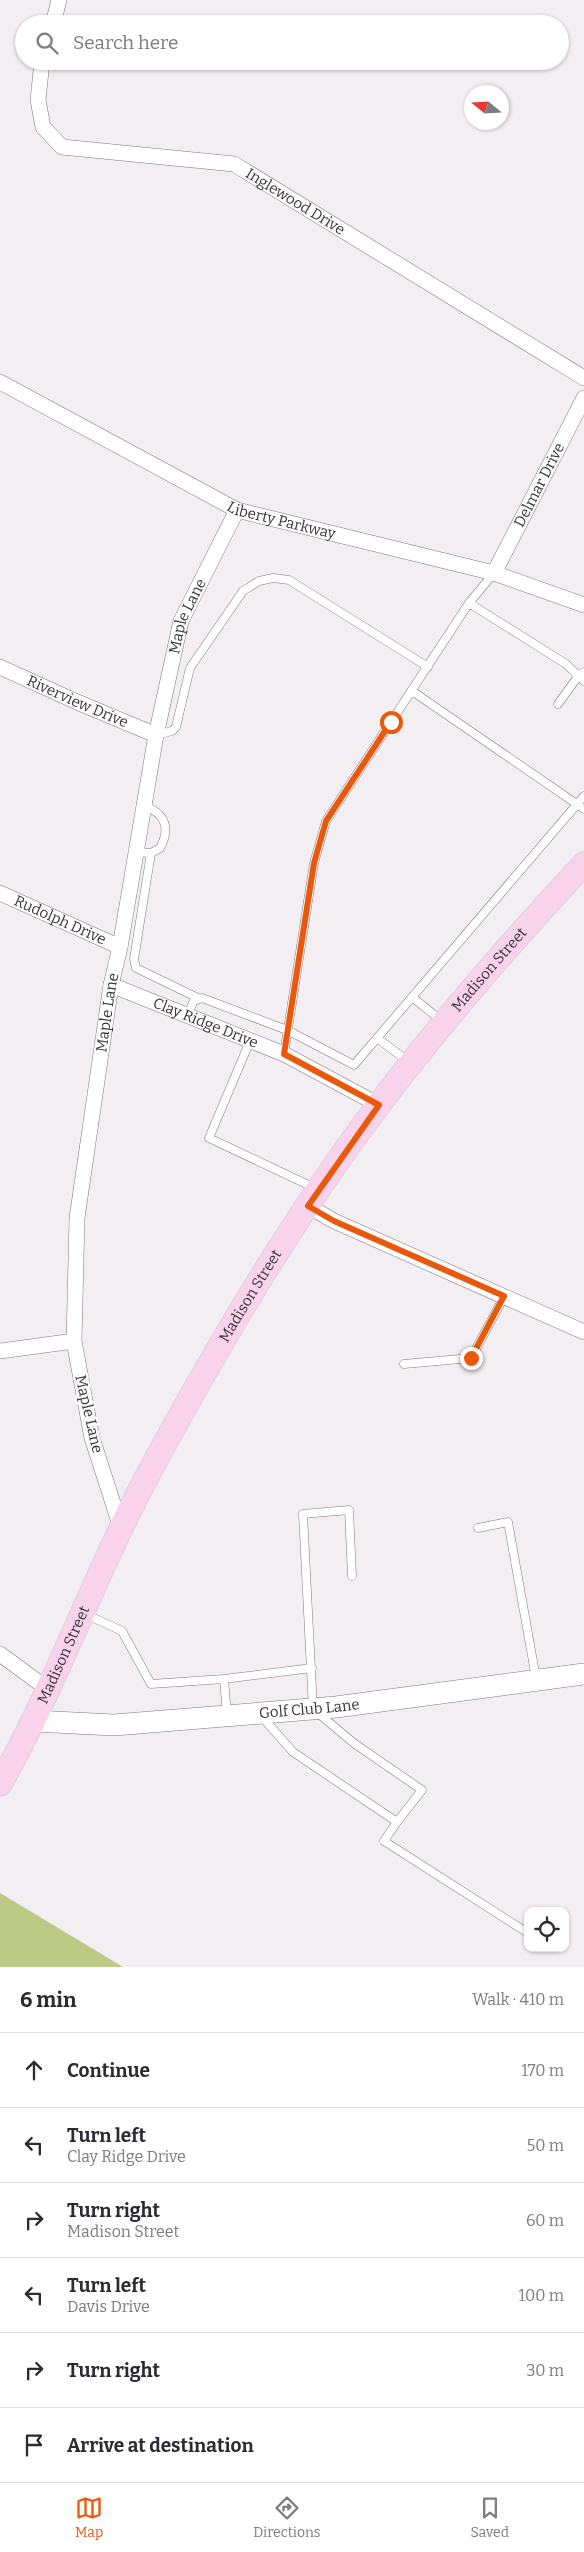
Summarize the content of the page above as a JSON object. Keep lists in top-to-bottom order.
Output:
{
  "streets": {
    "main road": ["Madison Street"],
    "street": [
      "Inglewood Drive",
      "Delmar Drive",
      "Liberty Parkway",
      "Maple Lane",
      "Riverview Drive",
      "Rudolph Drive",
      "Clay Ridge Drive",
      "Golf Club Lane"
    ]
  },
  "crossings": [
    ["Delmar Drive", "Liberty Parkway"],
    ["Liberty Parkway", "Maple Lane"],
    ["Maple Lane", "Riverview Drive"],
    ["Maple Lane", "Rudolph Drive"],
    ["Maple Lane", "Madison Street"],
    ["Maple Lane", "Clay Ridge Drive"],
    ["Madison Street", "Clay Ridge Drive"],
    ["Madison Street", "Golf Club Lane"]
  ],
  "north": "left",
  "page": {
    "search": "Search here",
    "heading": ["6 min", "Walk · 410 m"],
    "list": [
      ["Continue", "170 m"],
      ["Turn left", "Clay Ridge Drive", "50 m"],
      ["Turn right", "Madison Street", "60 m"],
      ["Turn left", "Davis Drive", "100 m"],
      ["Turn right", "30 m"],
      "Arrive at destination"
    ],
    "nav": ["Map", "Directions", "Saved"]
  }
}
